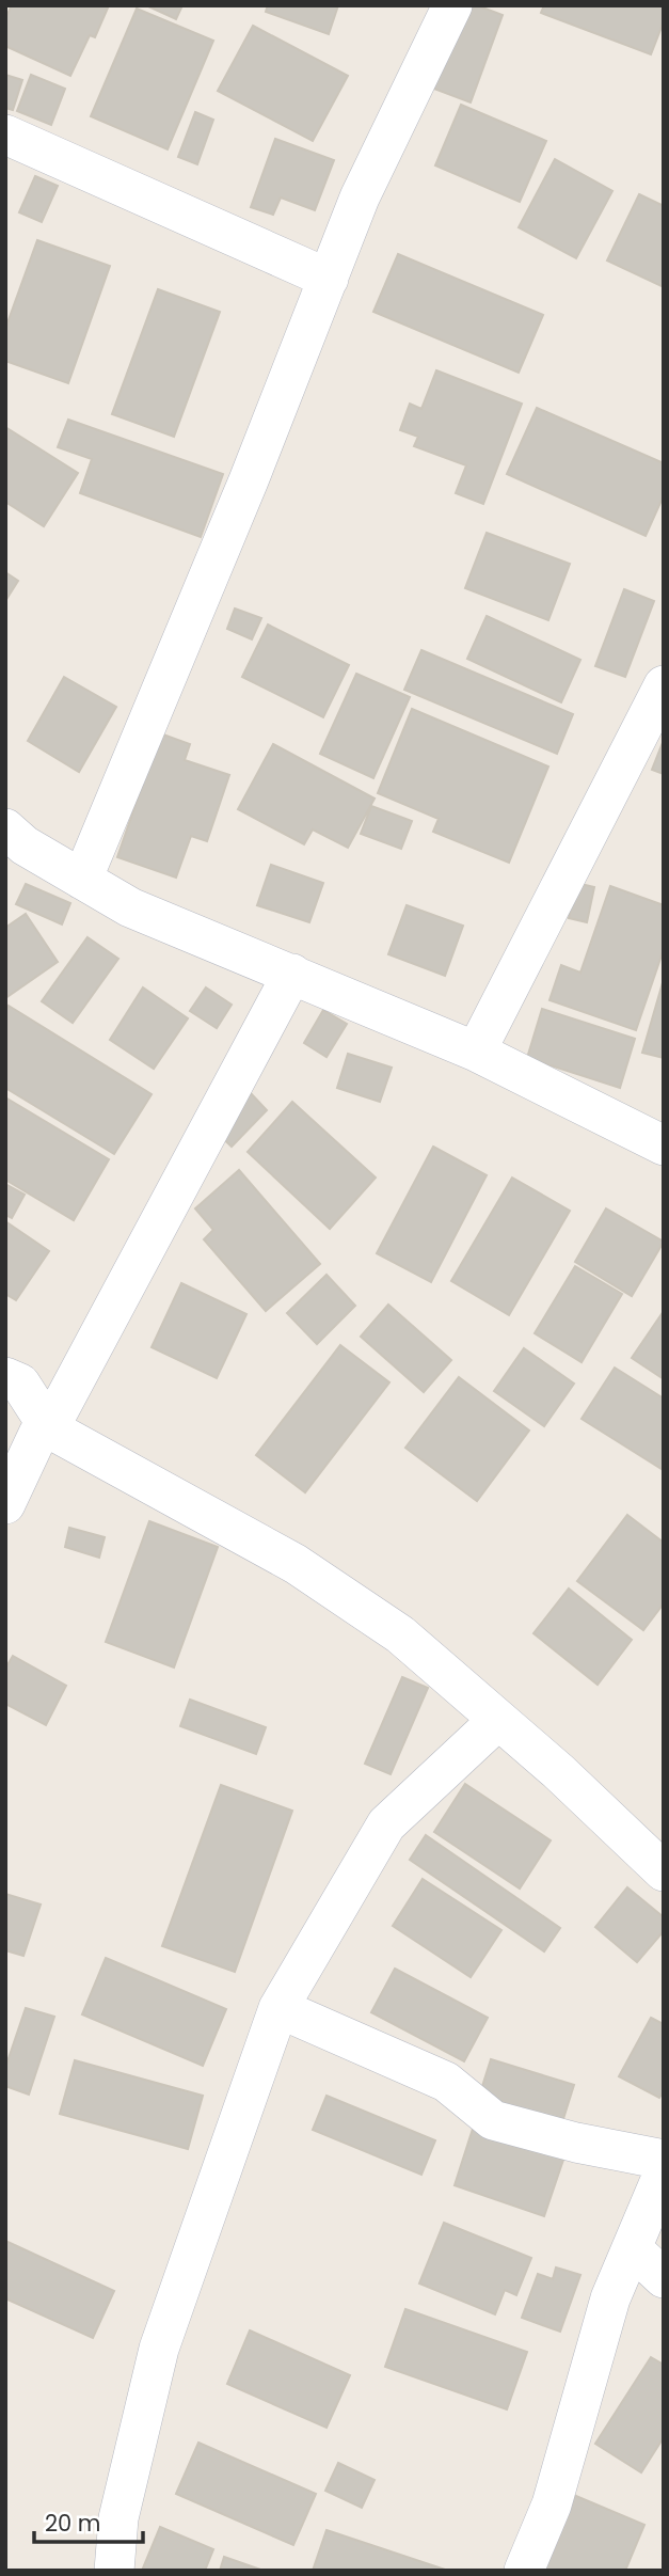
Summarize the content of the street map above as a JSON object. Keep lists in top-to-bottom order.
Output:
{
  "scale_bar": "20 m"
}
